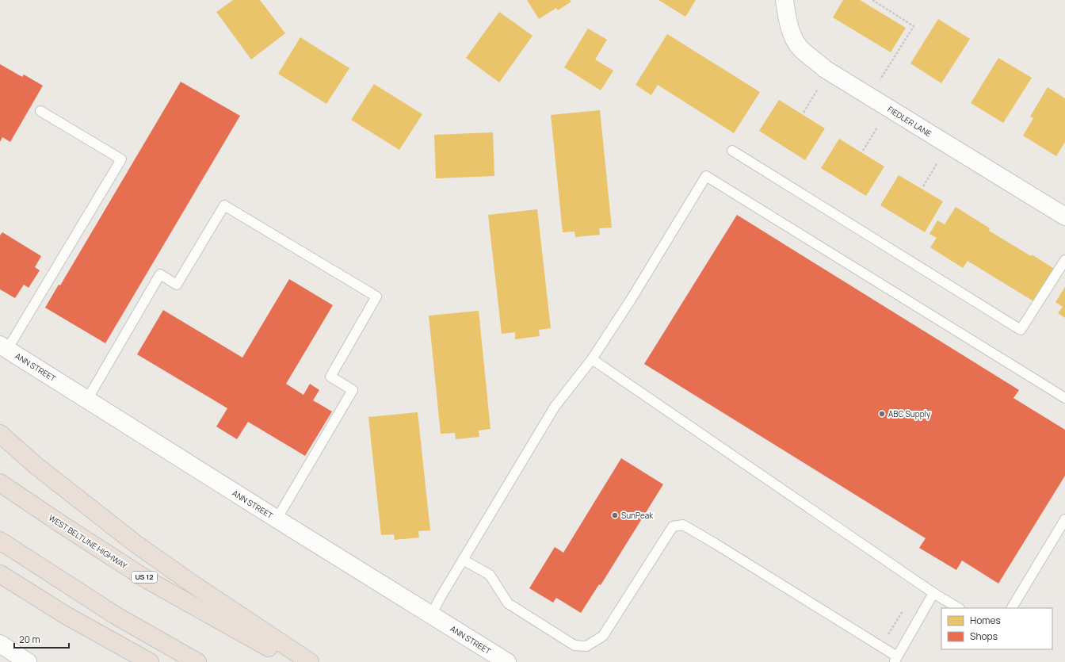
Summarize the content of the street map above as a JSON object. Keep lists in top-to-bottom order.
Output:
{
  "streets": {
    "highway": ["WEST BELTLINE HIGHWAY", "US 12"],
    "street": ["FIEDLER LANE", "ANN STREET"]
  },
  "places": ["ABC Supply", "SunPeak"],
  "legend": ["Homes", "Shops"],
  "scale_bar": "20 m"
}
